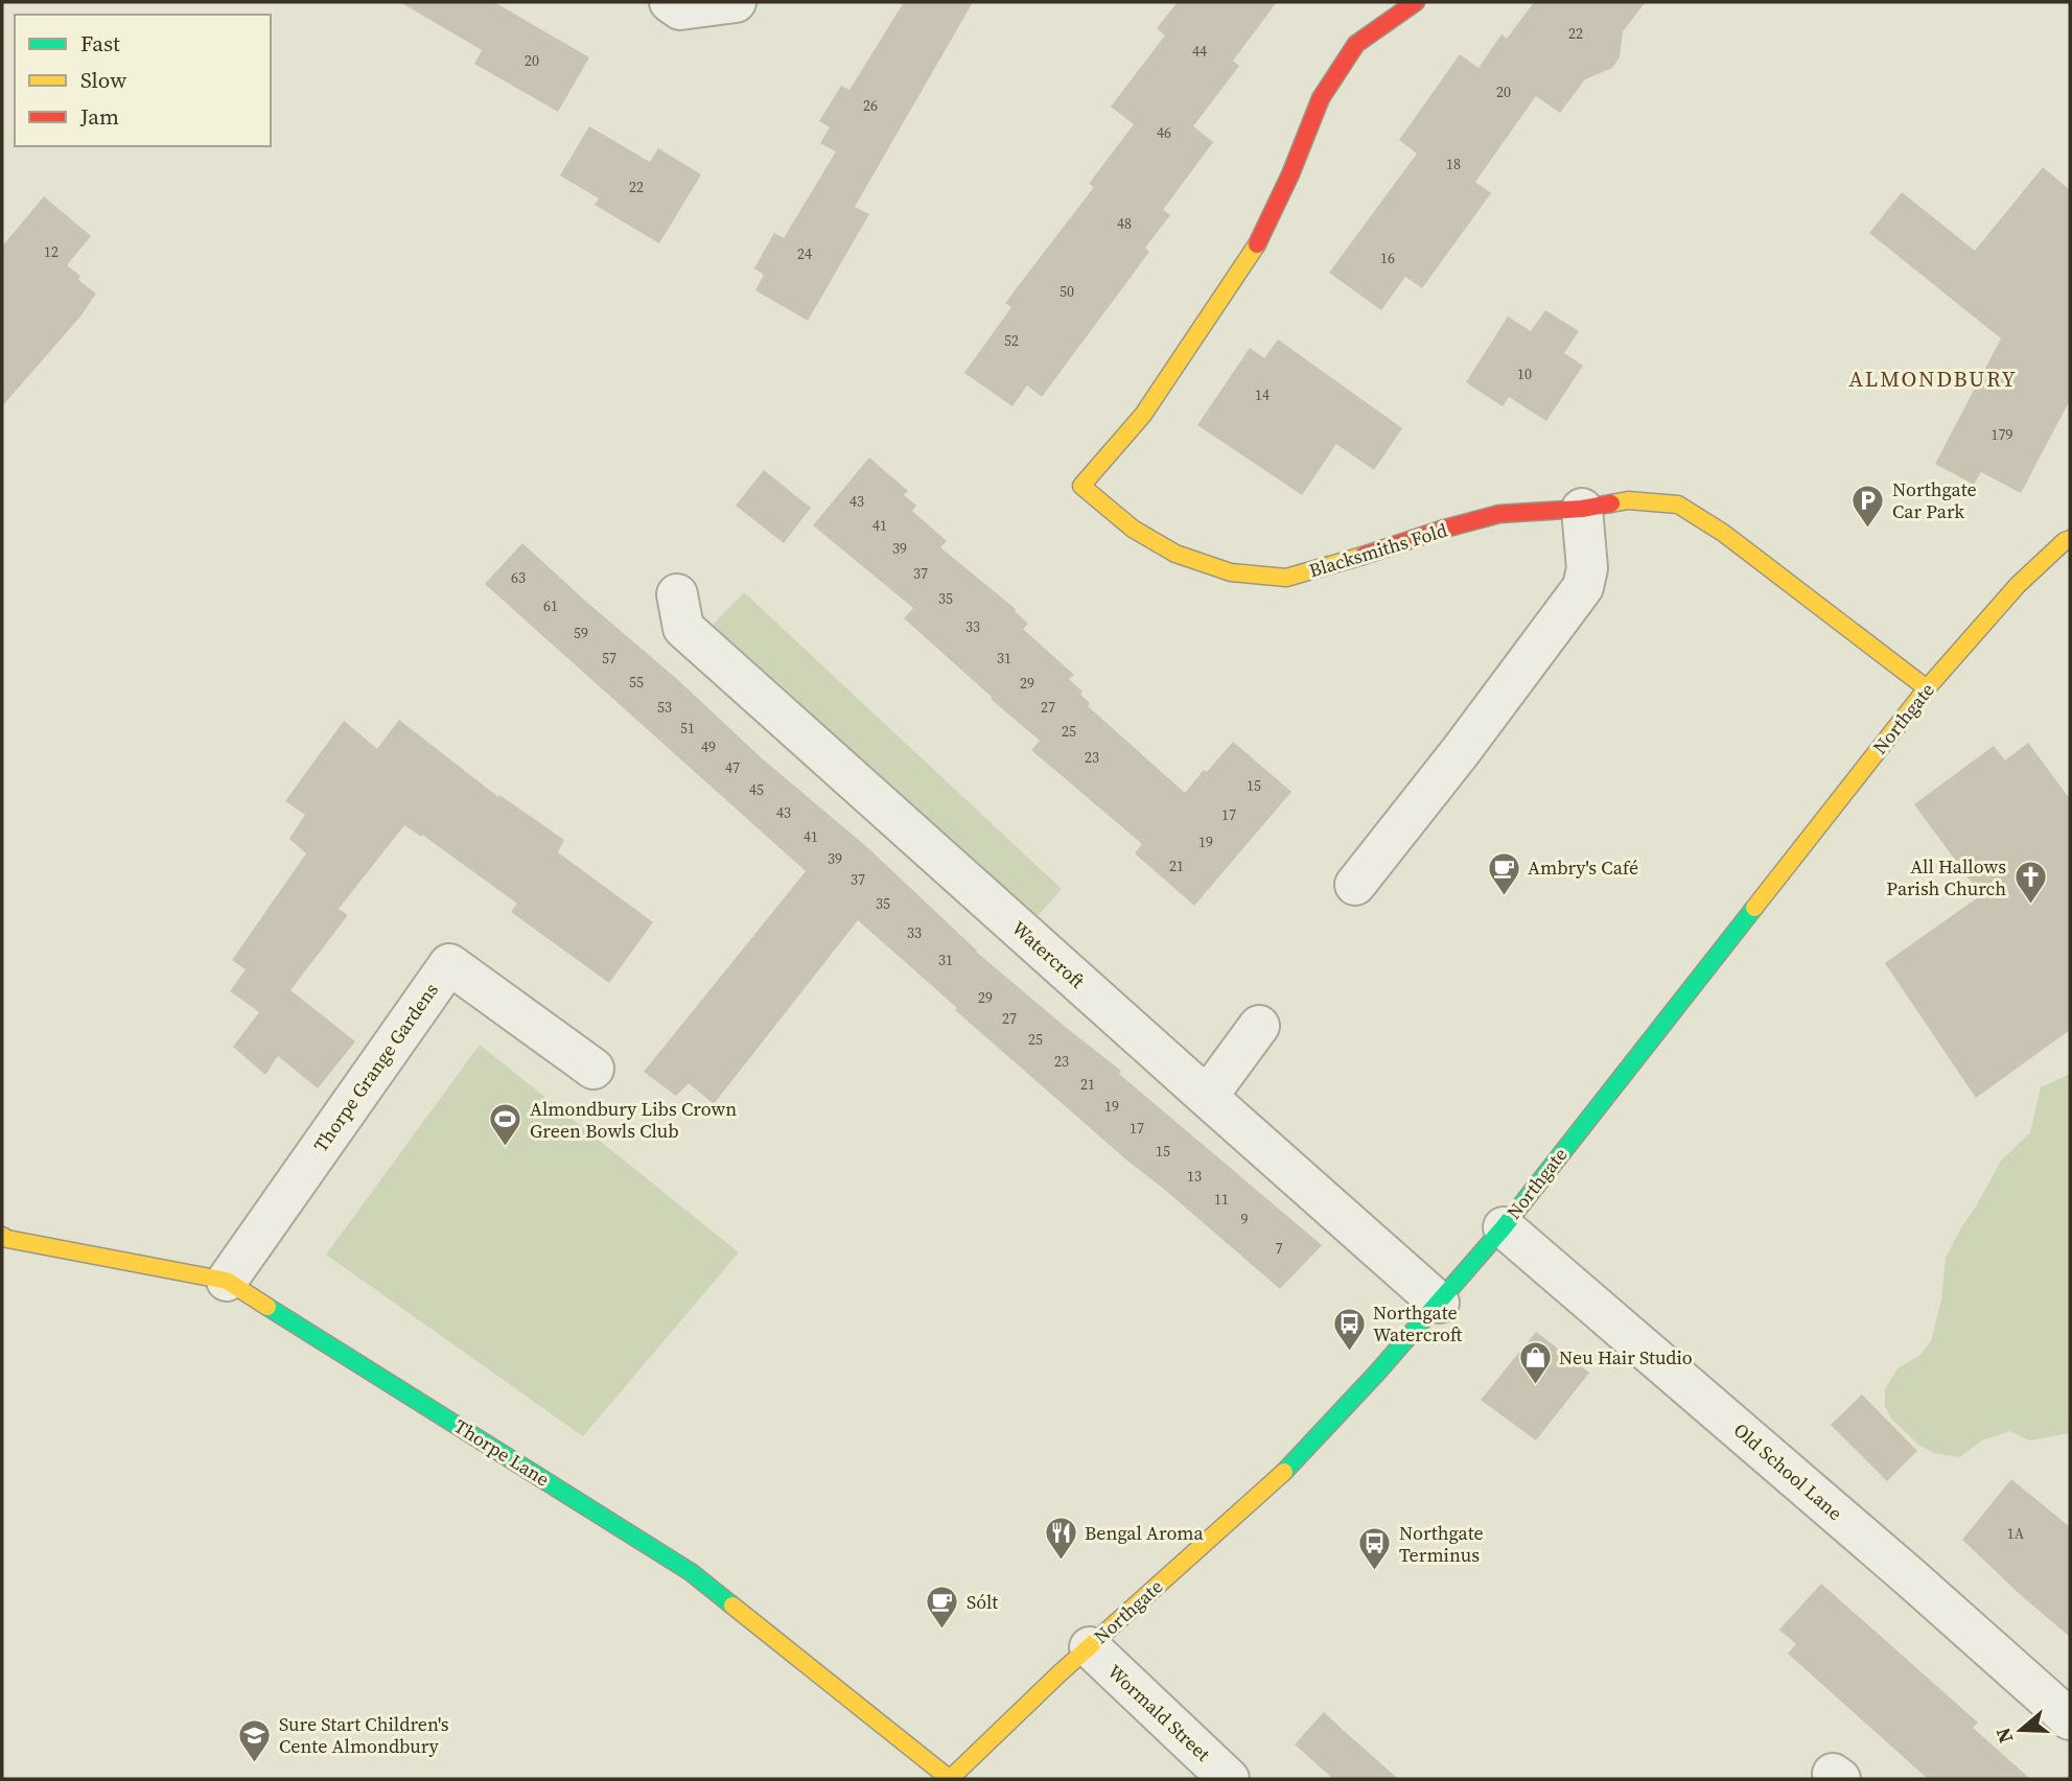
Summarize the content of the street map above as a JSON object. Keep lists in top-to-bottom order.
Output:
{
  "streets": {
    "street": [
      "Blacksmiths Fold",
      "Northgate",
      "Watercroft",
      "Thorpe Grange Gardens",
      "Thorpe Lane",
      "Old School Lane",
      "Wormald Street"
    ]
  },
  "crossings": [
    ["Blacksmiths Fold", "Northgate"],
    ["Northgate", "Watercroft"],
    ["Northgate", "Thorpe Lane"],
    ["Northgate", "Old School Lane"],
    ["Northgate", "Wormald Street"],
    ["Thorpe Grange Gardens", "Thorpe Lane"]
  ],
  "districts": ["ALMONDBURY"],
  "places": {
    "parking": ["Northgate Car Park"],
    "cafe": ["Ambry's Café", "Sólt"],
    "church": ["All Hallows Parish Church"],
    "sports": ["Almondbury Libs Crown Green Bowls Club"],
    "bus stop": ["Northgate Watercroft", "Northgate Terminus"],
    "shop": ["Neu Hair Studio"],
    "restaurant": ["Bengal Aroma"],
    "school or university": ["Sure Start Children's Cente Almondbury"]
  },
  "house_numbers": [
    "22",
    "44",
    "20",
    "20",
    "26",
    "46",
    "18",
    "22",
    "48",
    "12",
    "24",
    "16",
    "50",
    "52",
    "10",
    "14",
    "179",
    "43",
    "41",
    "39",
    "37",
    "63",
    "35",
    "61",
    "33",
    "59",
    "57",
    "31",
    "55",
    "29",
    "53",
    "27",
    "51",
    "25",
    "49",
    "23",
    "47",
    "15",
    "45",
    "43",
    "17",
    "41",
    "19",
    "39",
    "21",
    "37",
    "35",
    "33",
    "31",
    "29",
    "27",
    "25",
    "23",
    "21",
    "19",
    "17",
    "15",
    "13",
    "11",
    "9",
    "7",
    "1A"
  ],
  "legend": ["Fast", "Slow", "Jam"],
  "north": "left"
}
